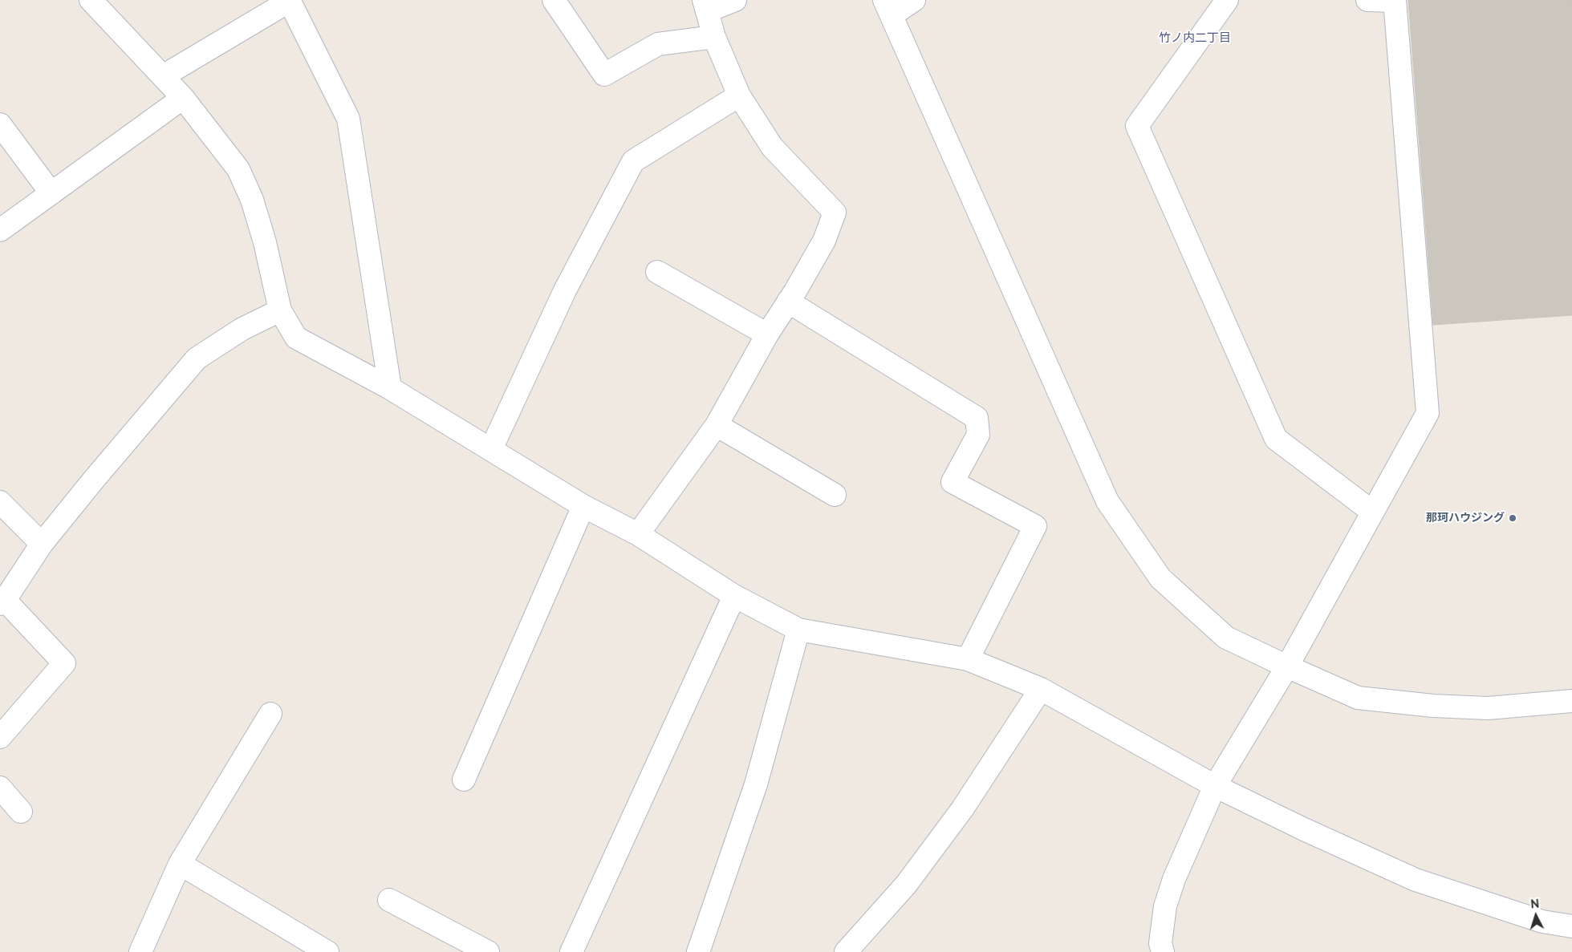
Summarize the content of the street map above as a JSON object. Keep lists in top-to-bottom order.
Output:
{
  "districts": ["竹ノ内二丁目"],
  "places": ["那珂ハウジング"],
  "north": "top"
}
